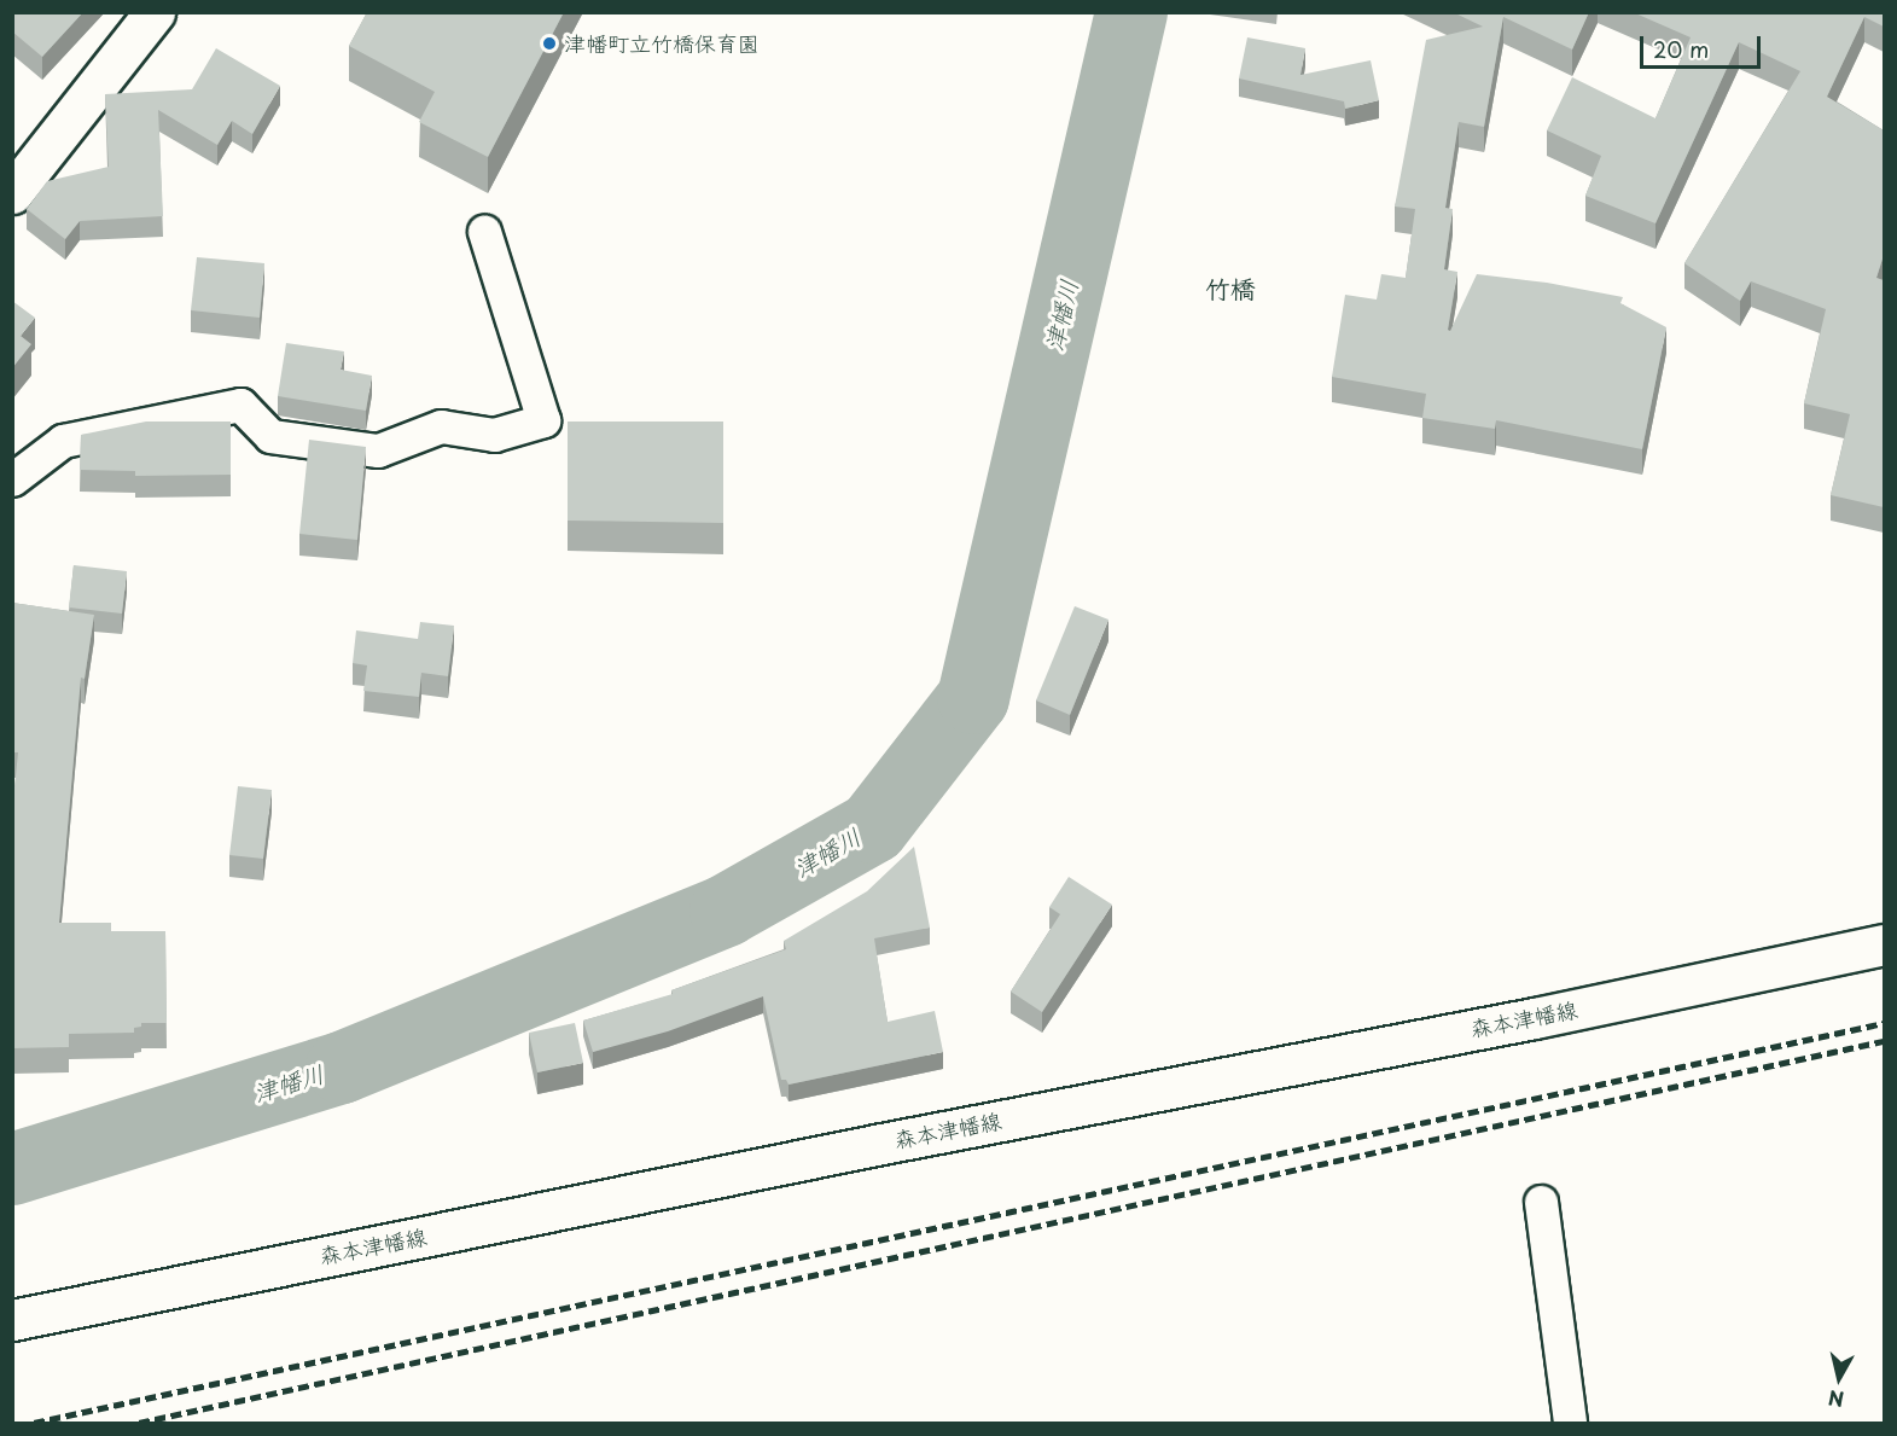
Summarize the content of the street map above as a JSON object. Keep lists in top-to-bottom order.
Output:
{
  "streets": {
    "main road": ["森本津幡線"]
  },
  "districts": ["竹橋"],
  "water": ["津幡川"],
  "places": ["津幡町立竹橋保育園"],
  "scale_bar": "20 m",
  "north": "bottom"
}
